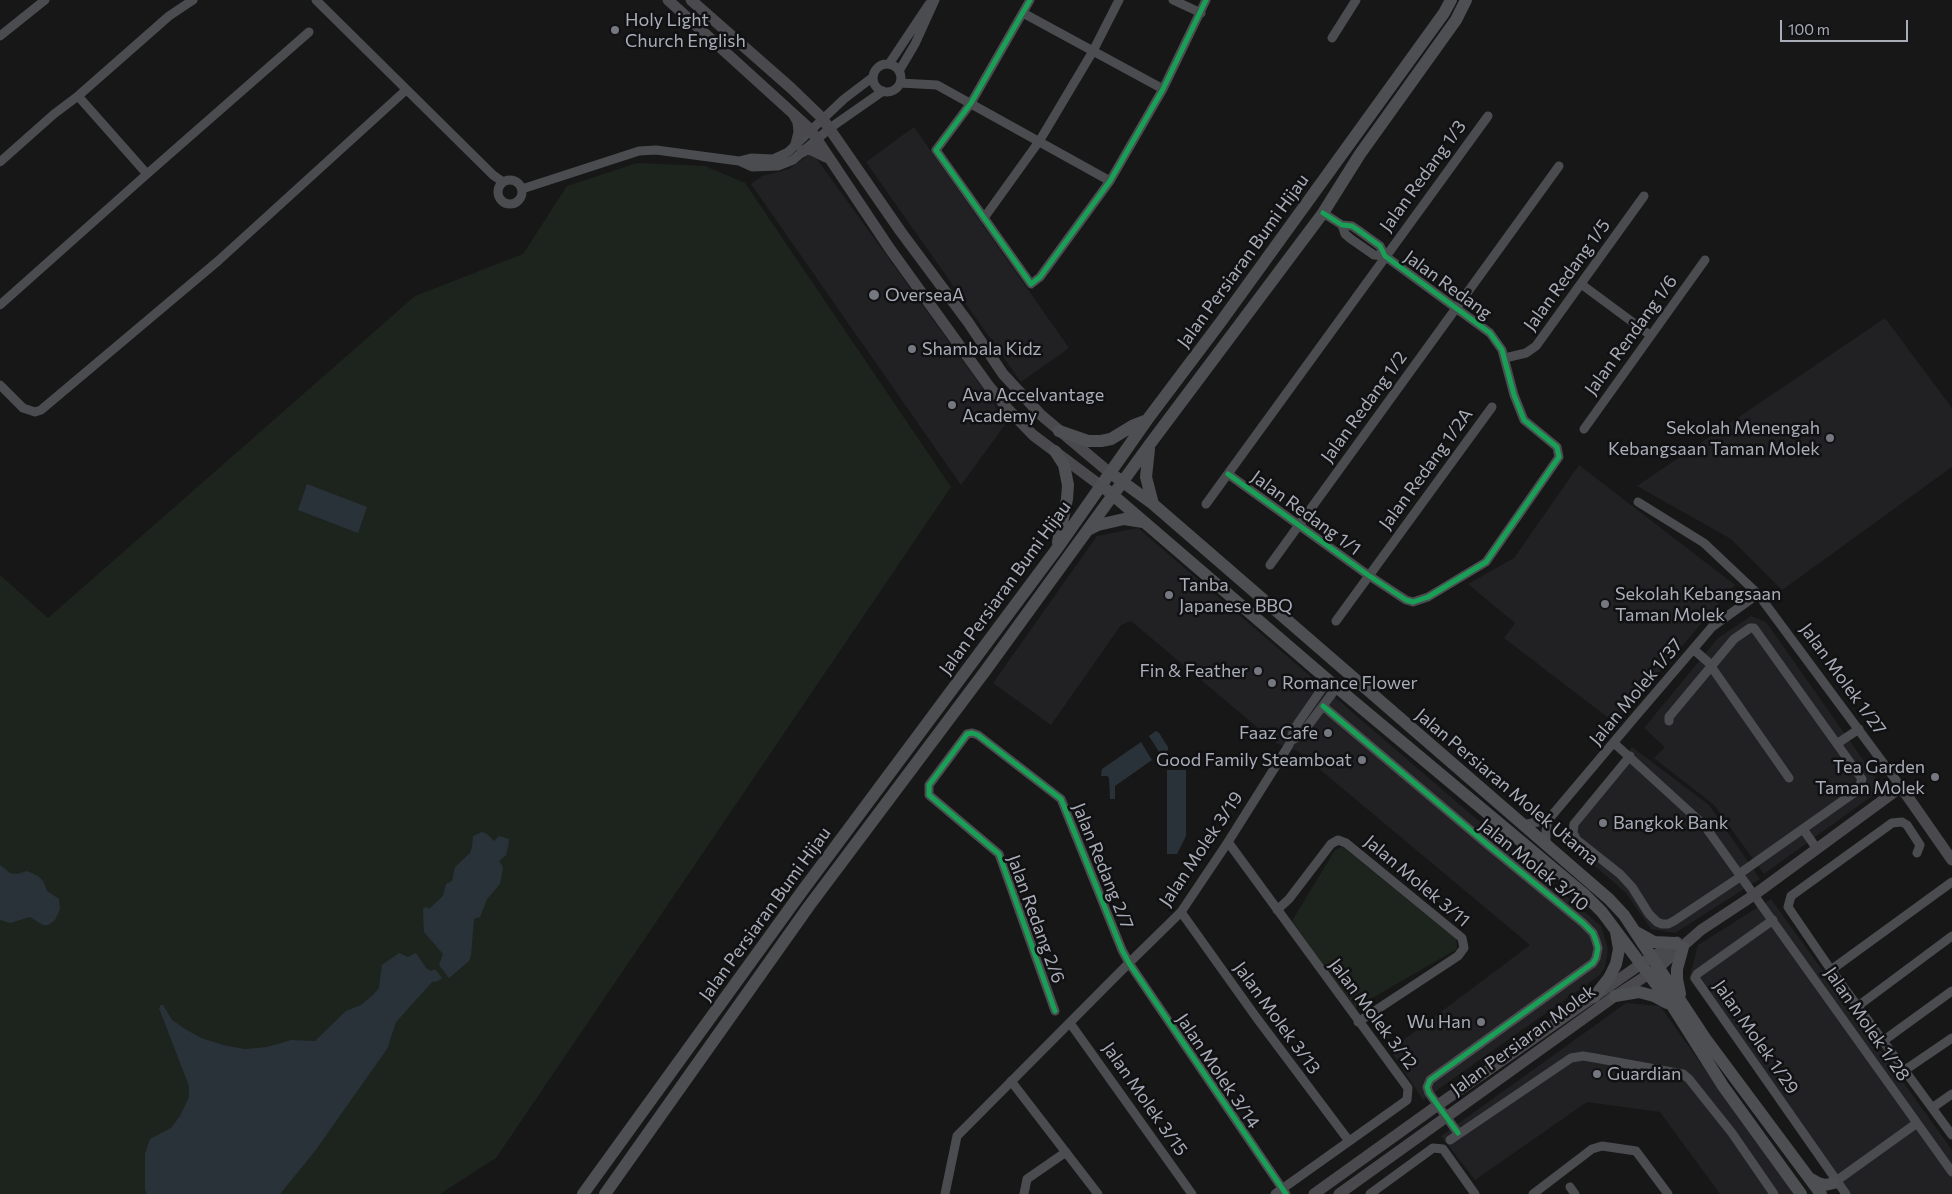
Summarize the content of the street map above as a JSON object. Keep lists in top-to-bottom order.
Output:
{
  "streets": {
    "main road": [
      "Jalan Persiaran Bumi Hijau",
      "Jalan Molek 1/27",
      "Jalan Persiaran Molek Utama",
      "Jalan Persiaran Molek"
    ],
    "street": [
      "Jalan Redang 1/3",
      "Jalan Redang 1/5",
      "Jalan Redang",
      "Jalan Rendang 1/6",
      "Jalan Redang 1/2",
      "Jalan Redang 1/2A",
      "Jalan Redang 1/1",
      "Jalan Molek 1/37",
      "Jalan Molek 3/19",
      "Jalan Molek 3/10",
      "Jalan Redang 2/7",
      "Jalan Molek 3/11",
      "Jalan Redang 2/6",
      "Jalan Molek 3/12",
      "Jalan Molek 3/13",
      "Jalan Molek 1/28",
      "Jalan Molek 1/29",
      "Jalan Molek 3/14",
      "Jalan Molek 3/15"
    ]
  },
  "crossings": [
    ["Jalan Redang 1/3", "Jalan Redang"],
    ["Jalan Redang 1/3", "Jalan Redang 1/1"],
    ["Jalan Persiaran Bumi Hijau", "Jalan Redang"],
    ["Jalan Persiaran Bumi Hijau", "Jalan Persiaran Molek Utama"],
    ["Jalan Redang 1/5", "Jalan Redang"],
    ["Jalan Redang", "Jalan Redang 1/2"],
    ["Jalan Redang", "Jalan Redang 1/2A"],
    ["Jalan Redang", "Jalan Redang 1/1"],
    ["Jalan Redang 1/2", "Jalan Redang 1/1"],
    ["Jalan Redang 1/2A", "Jalan Redang 1/1"],
    ["Jalan Molek 1/27", "Jalan Molek 1/37"],
    ["Jalan Molek 1/27", "Jalan Persiaran Molek"],
    ["Jalan Molek 1/37", "Jalan Molek 1/28"],
    ["Jalan Persiaran Molek Utama", "Jalan Persiaran Molek"],
    ["Jalan Molek 3/19", "Jalan Molek 3/10"],
    ["Jalan Molek 3/19", "Jalan Redang 2/7"],
    ["Jalan Molek 3/19", "Jalan Molek 3/12"],
    ["Jalan Molek 3/19", "Jalan Molek 3/13"],
    ["Jalan Molek 3/19", "Jalan Molek 3/14"],
    ["Jalan Molek 3/19", "Jalan Molek 3/15"],
    ["Jalan Molek 3/10", "Jalan Persiaran Molek"],
    ["Jalan Redang 2/7", "Jalan Redang 2/6"],
    ["Jalan Redang 2/7", "Jalan Molek 3/14"],
    ["Jalan Molek 3/11", "Jalan Molek 3/12"],
    ["Jalan Molek 3/12", "Jalan Molek 3/13"],
    ["Jalan Molek 3/12", "Jalan Molek 3/14"],
    ["Jalan Molek 1/28", "Jalan Molek 1/29"],
    ["Jalan Molek 1/28", "Jalan Persiaran Molek"]
  ],
  "places": [
    "Holy Light Church English",
    "OverseaA",
    "Shambala Kidz",
    "Ava Accelvantage Academy",
    "Sekolah Menengah Kebangsaan Taman Molek",
    "Tanba Japanese BBQ",
    "Sekolah Kebangsaan Taman Molek",
    "Fin & Feather",
    "Romance Flower",
    "Faaz Cafe",
    "Good Family Steamboat",
    "Tea Garden Taman Molek",
    "Bangkok Bank",
    "Wu Han",
    "Guardian"
  ],
  "scale_bar": "100 m"
}
